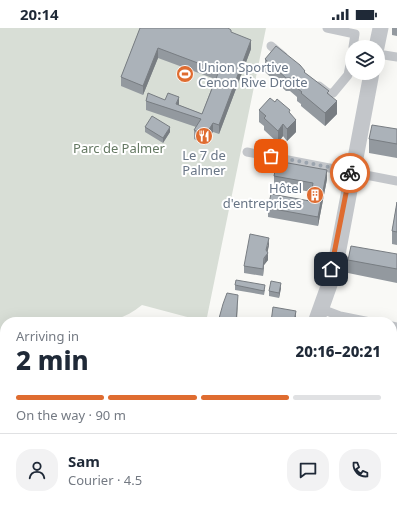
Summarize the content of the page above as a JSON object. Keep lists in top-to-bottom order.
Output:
{
  "parks": ["Parc de Palmer"],
  "places": {
    "sports": ["Union Sportive Cenon Rive Droite"],
    "restaurant": ["Le 7 de Palmer"],
    "building": ["Hôtel d'entreprises"]
  },
  "page": {
    "status": "20:14",
    "heading": ["2 min", "Arriving in", "20:16–20:21"],
    "panel": ["Sam", "Courier · 4.5"],
    "bar": "On the way · 90 m"
  }
}
